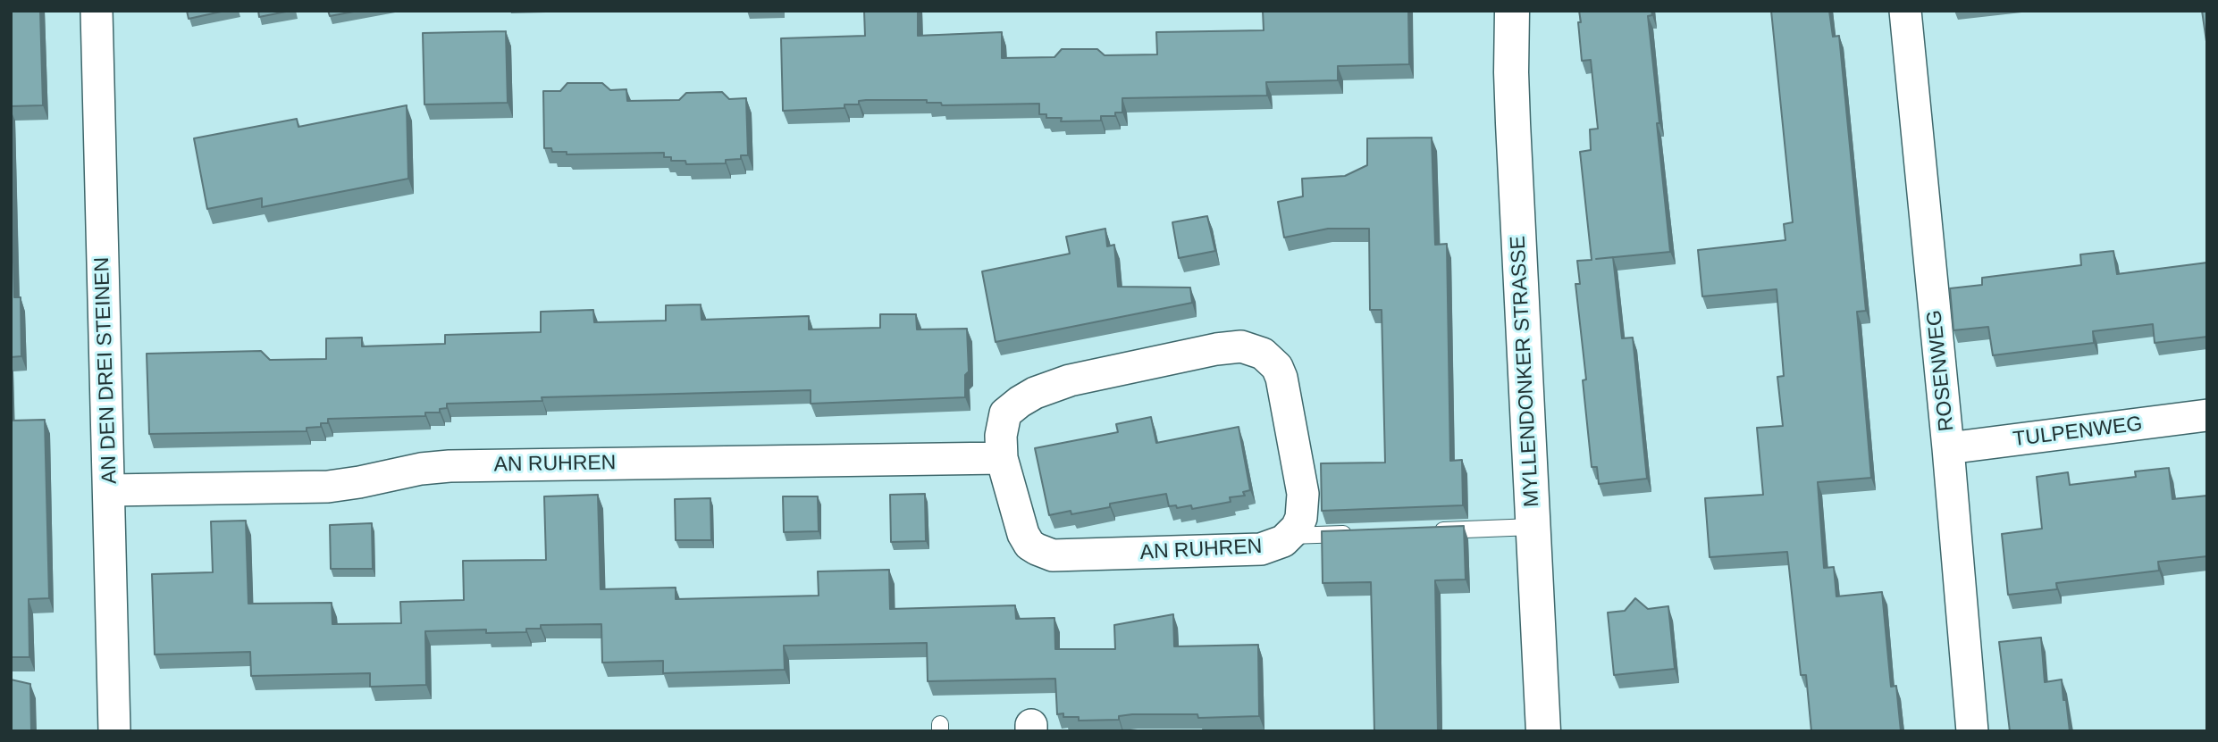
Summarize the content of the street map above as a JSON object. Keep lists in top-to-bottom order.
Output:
{
  "streets": {
    "street": [
      "AN DEN DREI STEINEN",
      "ROSENWEG",
      "MYLLENDONKER STRASSE",
      "TULPENWEG",
      "AN RUHREN"
    ]
  },
  "crossings": [
    ["AN DEN DREI STEINEN", "AN RUHREN"],
    ["ROSENWEG", "TULPENWEG"]
  ]
}
